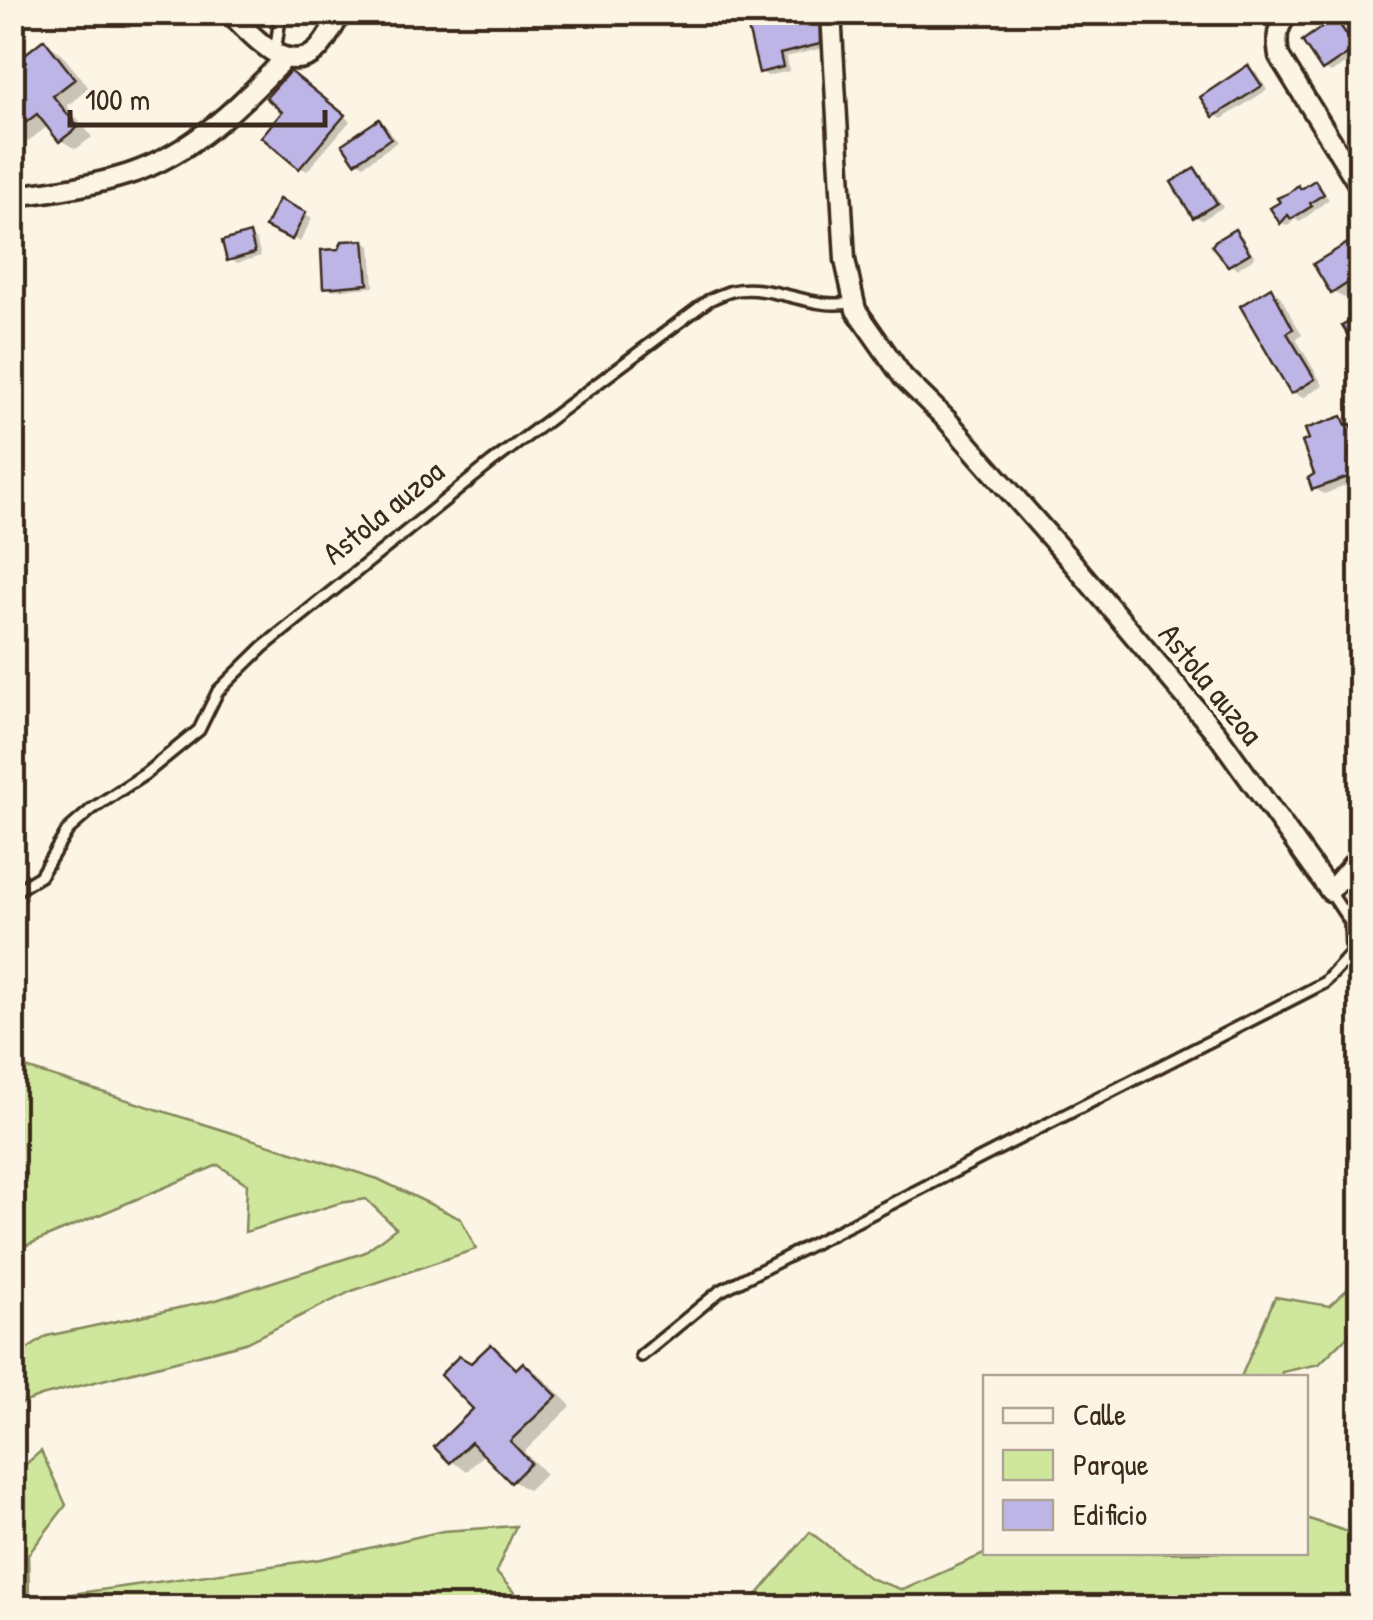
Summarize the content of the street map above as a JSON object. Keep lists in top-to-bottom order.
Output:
{
  "streets": {
    "street": ["Astola auzoa"]
  },
  "legend": ["Calle", "Parque", "Edificio"],
  "scale_bar": "100 m"
}
